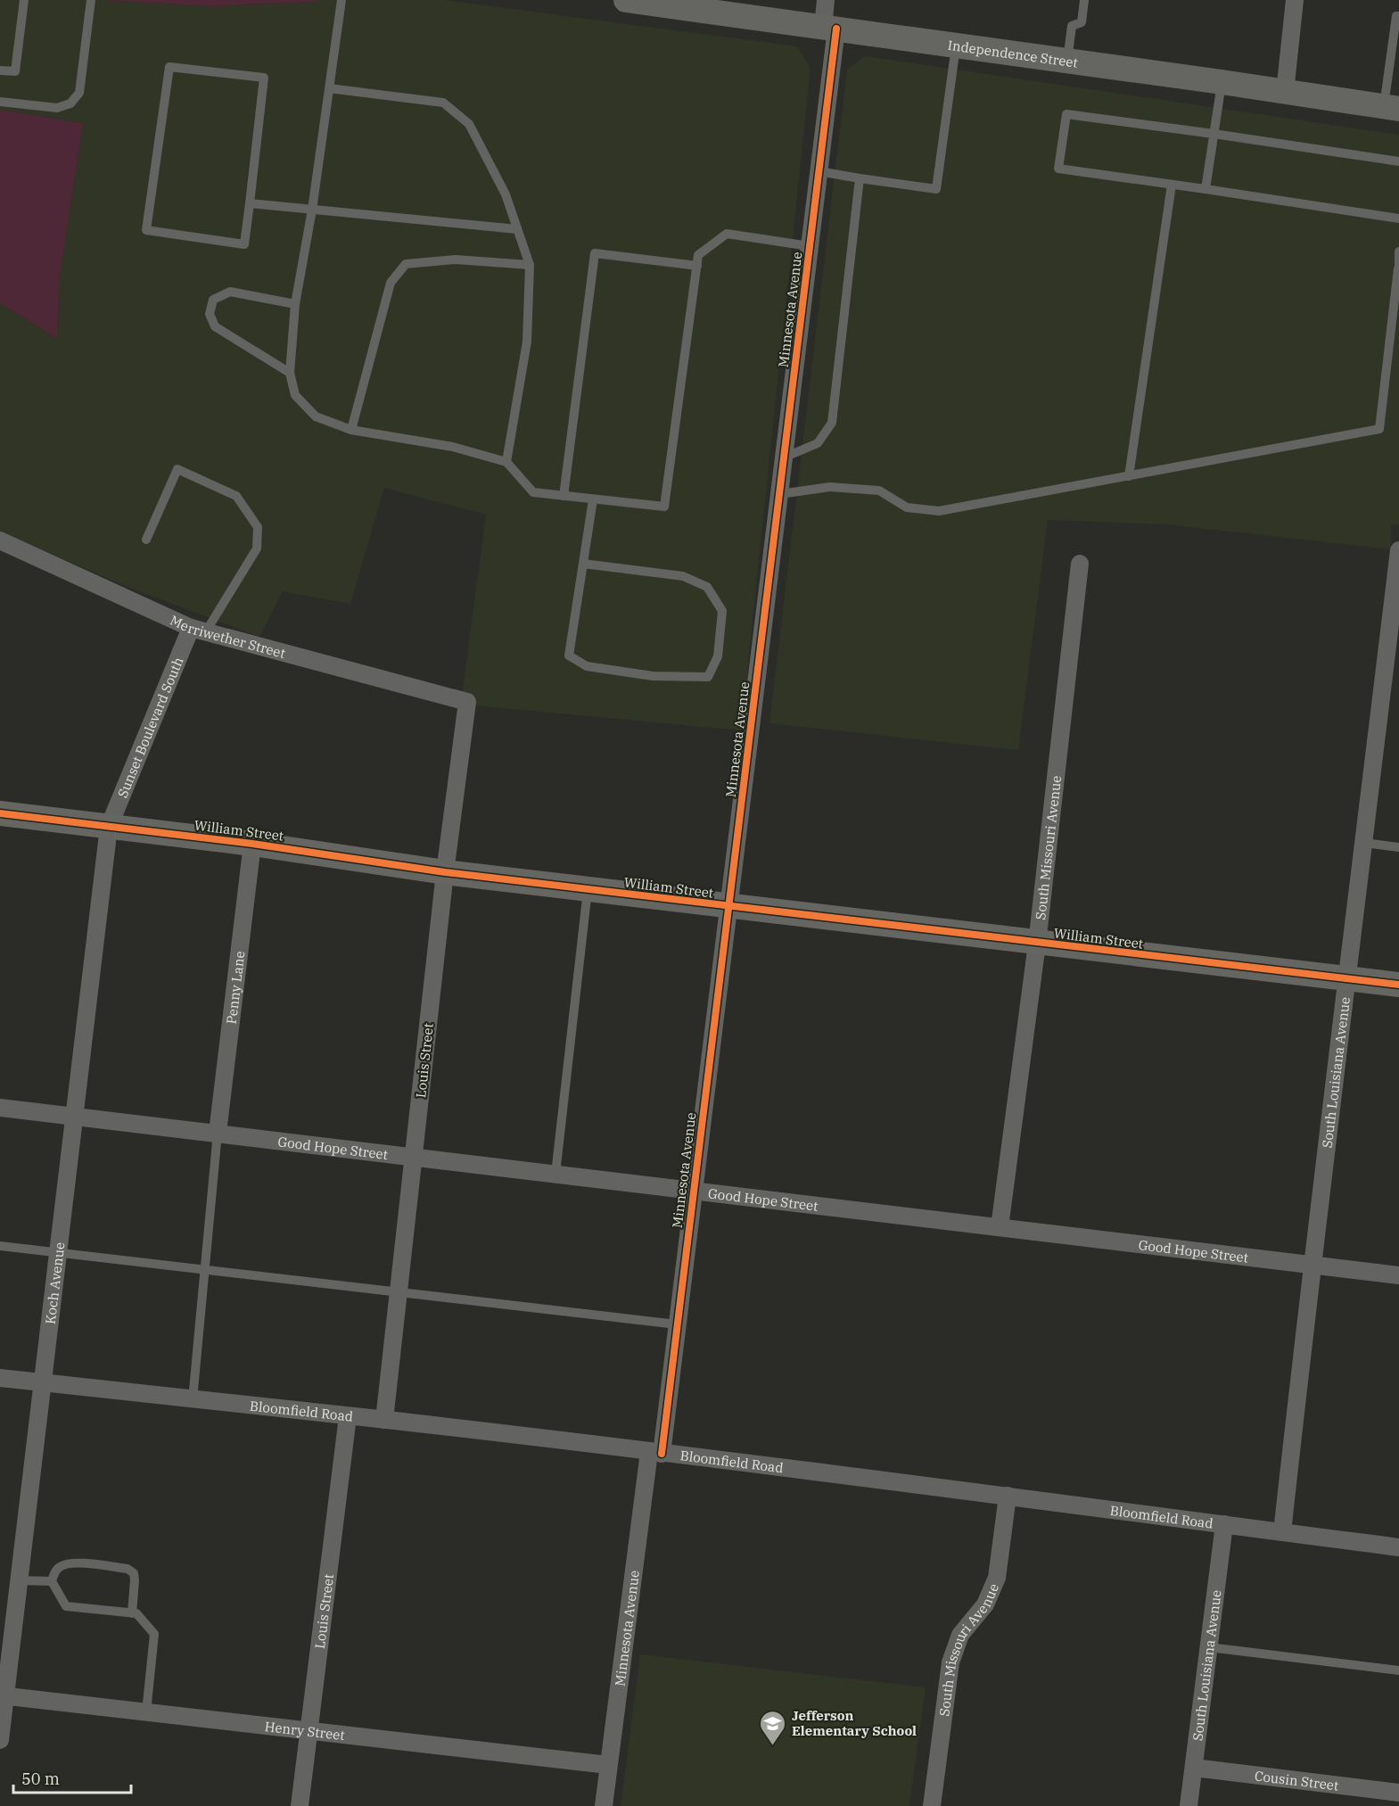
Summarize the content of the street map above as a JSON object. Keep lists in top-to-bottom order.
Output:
{
  "streets": {
    "main road": ["Independence Street", "William Street"],
    "street": [
      "Minnesota Avenue",
      "Merriwether Street",
      "Sunset Boulevard South",
      "South Missouri Avenue",
      "Penny Lane",
      "Louis Street",
      "South Louisiana Avenue",
      "Good Hope Street",
      "Koch Avenue",
      "Bloomfield Road",
      "Henry Street",
      "Cousin Street"
    ]
  },
  "crossings": [
    ["Independence Street", "Minnesota Avenue"],
    ["Minnesota Avenue", "William Street"],
    ["Minnesota Avenue", "Good Hope Street"],
    ["Minnesota Avenue", "Bloomfield Road"],
    ["Minnesota Avenue", "Henry Street"],
    ["Merriwether Street", "Sunset Boulevard South"],
    ["Merriwether Street", "Louis Street"],
    ["Sunset Boulevard South", "William Street"],
    ["Sunset Boulevard South", "Koch Avenue"],
    ["William Street", "South Missouri Avenue"],
    ["William Street", "Penny Lane"],
    ["William Street", "Louis Street"],
    ["William Street", "South Louisiana Avenue"],
    ["William Street", "Koch Avenue"],
    ["South Missouri Avenue", "Good Hope Street"],
    ["South Missouri Avenue", "Bloomfield Road"],
    ["Penny Lane", "Good Hope Street"],
    ["Louis Street", "Good Hope Street"],
    ["Louis Street", "Bloomfield Road"],
    ["Louis Street", "Henry Street"],
    ["South Louisiana Avenue", "Good Hope Street"],
    ["South Louisiana Avenue", "Bloomfield Road"],
    ["South Louisiana Avenue", "Cousin Street"],
    ["Good Hope Street", "Koch Avenue"],
    ["Koch Avenue", "Bloomfield Road"],
    ["Koch Avenue", "Henry Street"]
  ],
  "places": {
    "school or university": ["Jefferson Elementary School"]
  },
  "scale_bar": "50 m"
}
